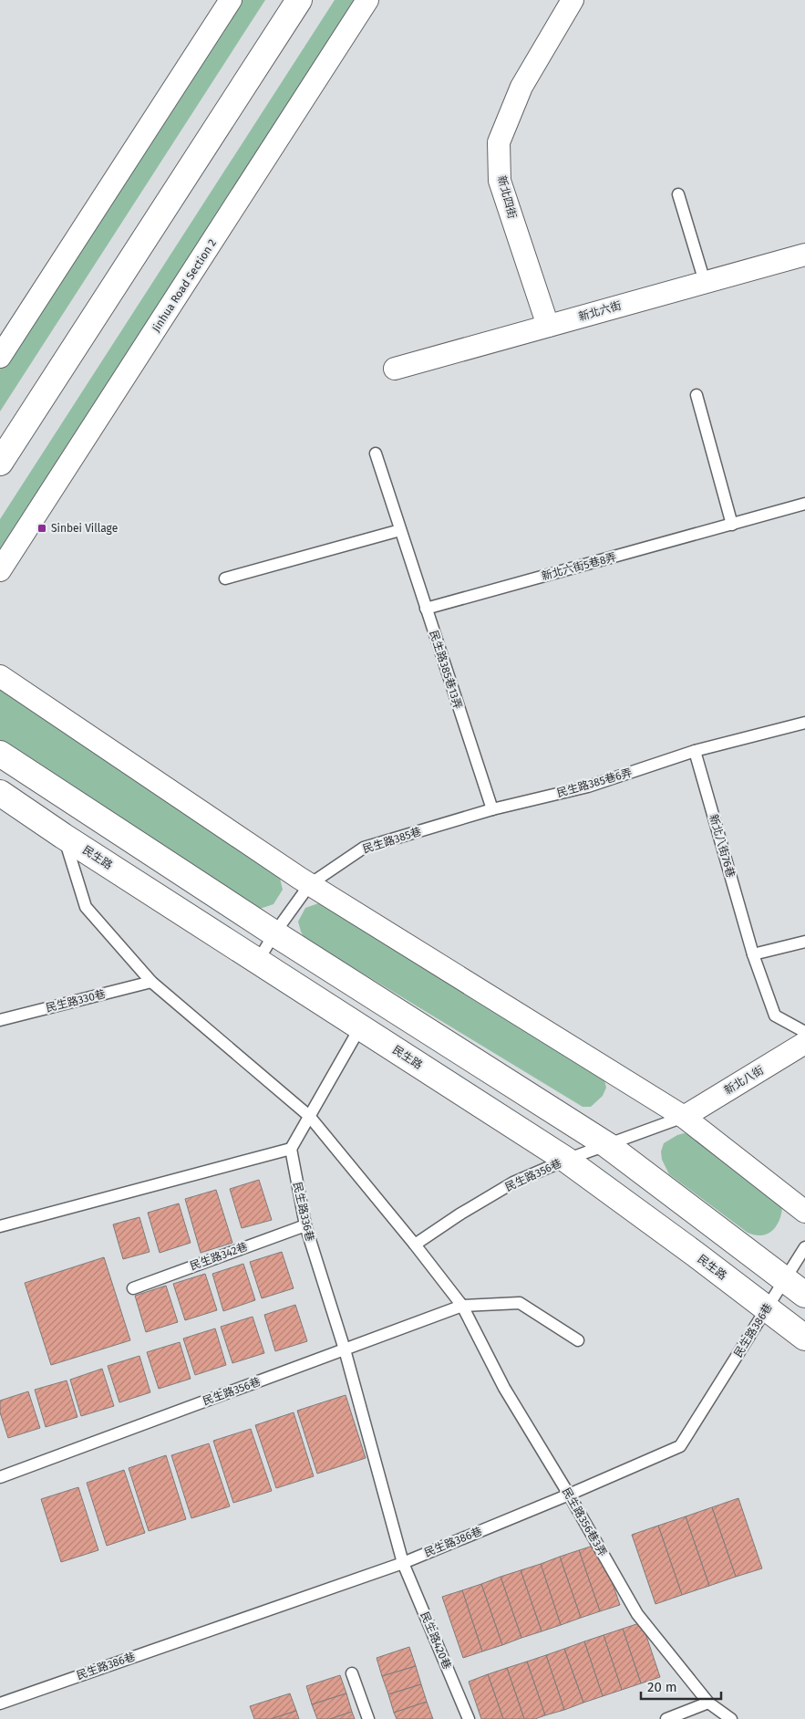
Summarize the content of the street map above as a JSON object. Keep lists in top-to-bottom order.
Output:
{
  "streets": {
    "street": [
      "新北四街",
      "Jinhua Road Section 2",
      "新北六街",
      "民生路",
      "新北八街"
    ],
    "lane": [
      "新北六街5巷8弄",
      "民生路385巷13弄",
      "民生路385巷6弄",
      "民生路385巷",
      "新北八街76巷",
      "民生路330巷",
      "民生路356巷",
      "民生路336巷",
      "民生路342巷",
      "民生路386巷",
      "民生路356巷3弄",
      "民生路420巷"
    ]
  },
  "crossings": [
    ["新北四街", "新北六街"],
    ["新北六街5巷8弄", "民生路385巷13弄"],
    ["民生路385巷13弄", "民生路385巷6弄"],
    ["民生路385巷13弄", "民生路385巷"],
    ["民生路385巷6弄", "民生路385巷"],
    ["民生路385巷6弄", "新北八街76巷"],
    ["民生路385巷", "民生路"],
    ["民生路", "民生路356巷"],
    ["民生路", "民生路386巷"],
    ["新北八街", "民生路356巷"],
    ["民生路356巷", "民生路336巷"],
    ["民生路356巷", "民生路356巷3弄"],
    ["民生路336巷", "民生路342巷"],
    ["民生路336巷", "民生路386巷"],
    ["民生路336巷", "民生路420巷"],
    ["民生路386巷", "民生路356巷3弄"],
    ["民生路386巷", "民生路420巷"]
  ],
  "places": {
    "transit": ["Sinbei Village"]
  },
  "scale_bar": "20 m"
}
